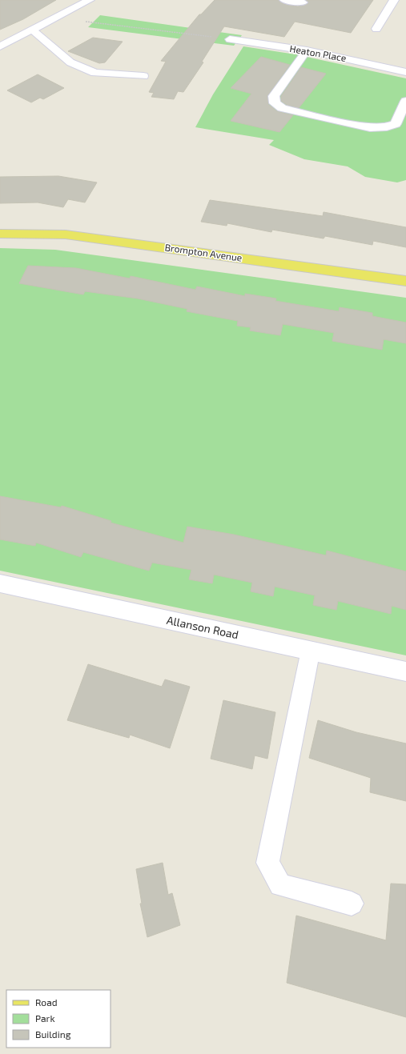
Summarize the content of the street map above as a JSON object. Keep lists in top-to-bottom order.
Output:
{
  "streets": {
    "main road": ["Brompton Avenue"],
    "street": ["Heaton Place", "Allanson Road"]
  },
  "legend": ["Road", "Park", "Building"]
}
